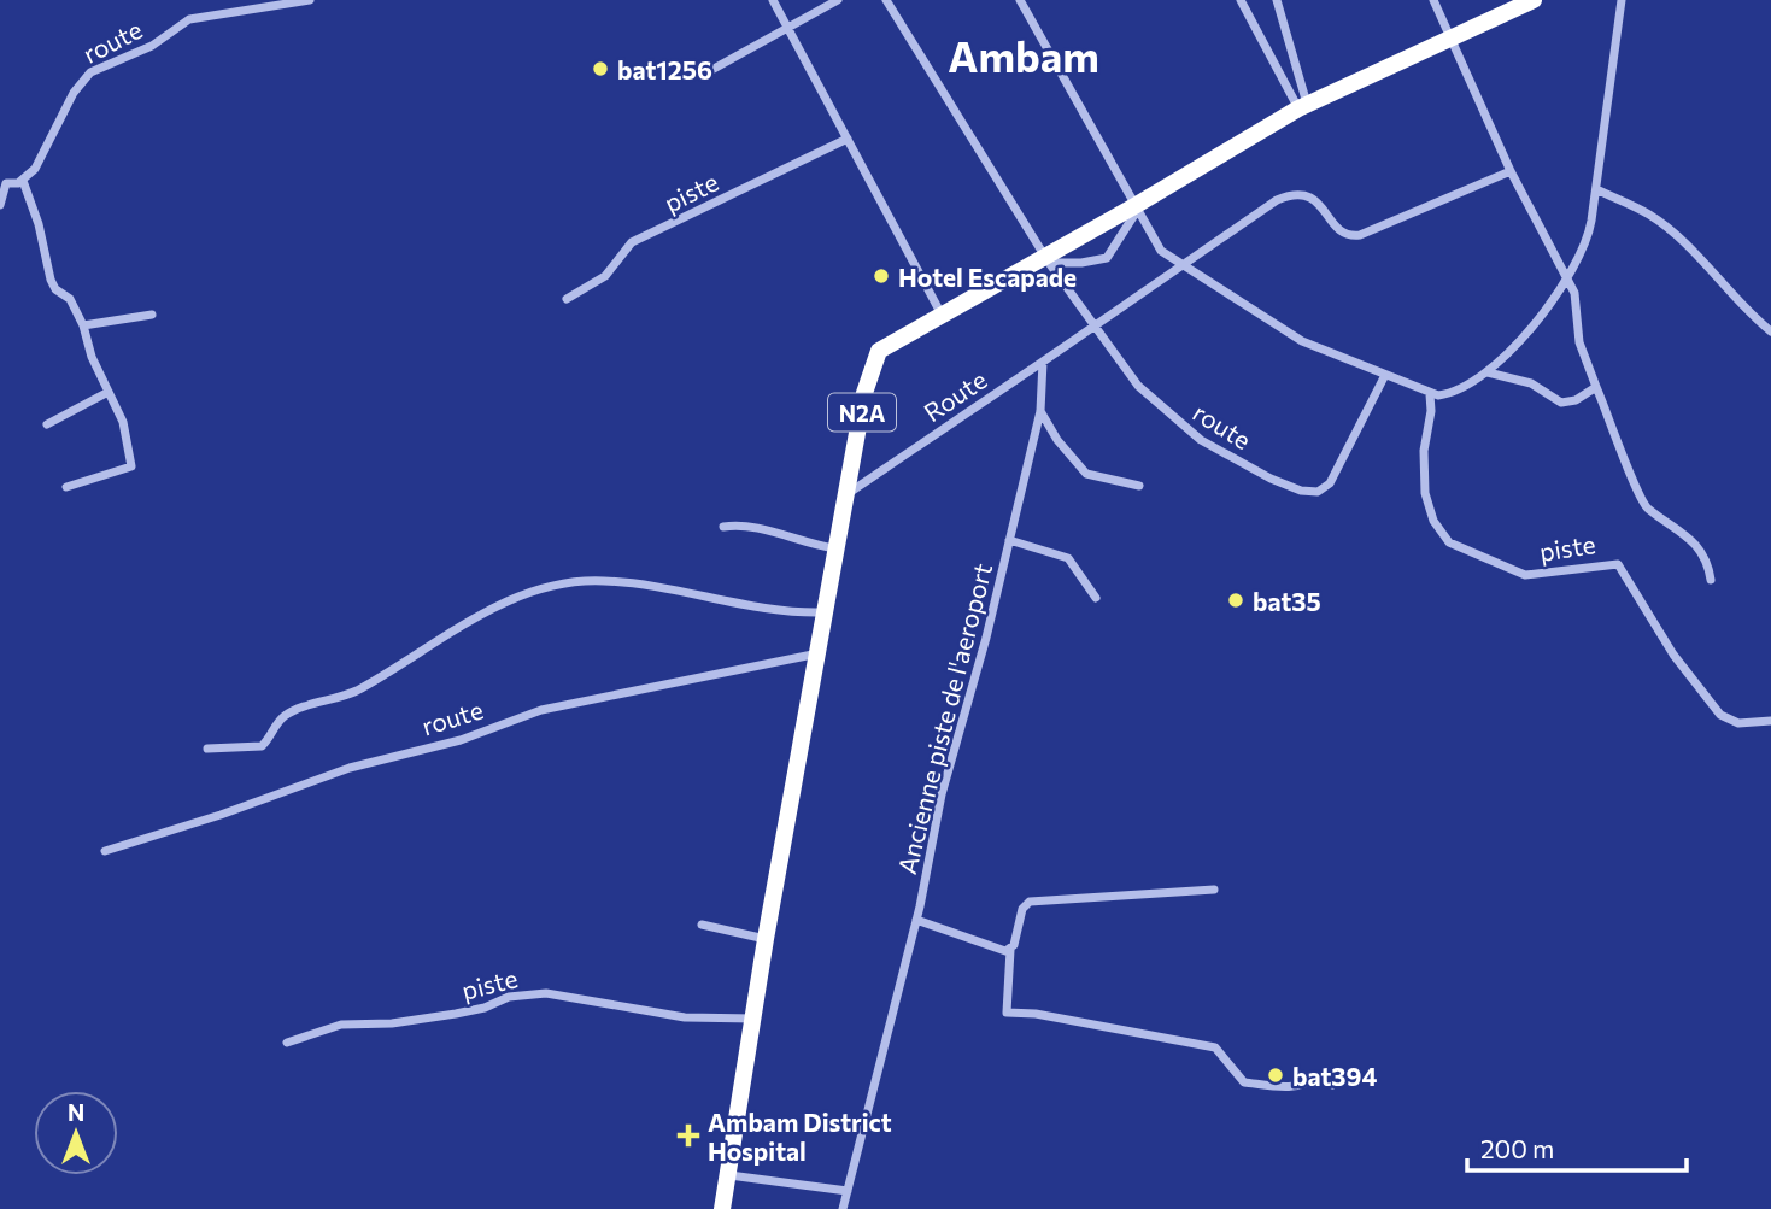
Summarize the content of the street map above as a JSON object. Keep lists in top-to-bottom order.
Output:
{
  "streets": {
    "highway": ["N2A"],
    "street": [
      "route",
      "piste",
      "Route",
      "Ancienne piste de l'aeroport"
    ]
  },
  "crossings": [
    ["route", "N2A"],
    ["piste", "N2A"],
    ["Route", "N2A"],
    ["Route", "Ancienne piste de l'aeroport"]
  ],
  "districts": ["Ambam"],
  "places": {
    "other": [
      "bat1256",
      "Hotel Escapade",
      "bat35",
      "bat394"
    ],
    "health": ["Ambam District Hospital"]
  },
  "scale_bar": "200 m",
  "north": "top"
}
